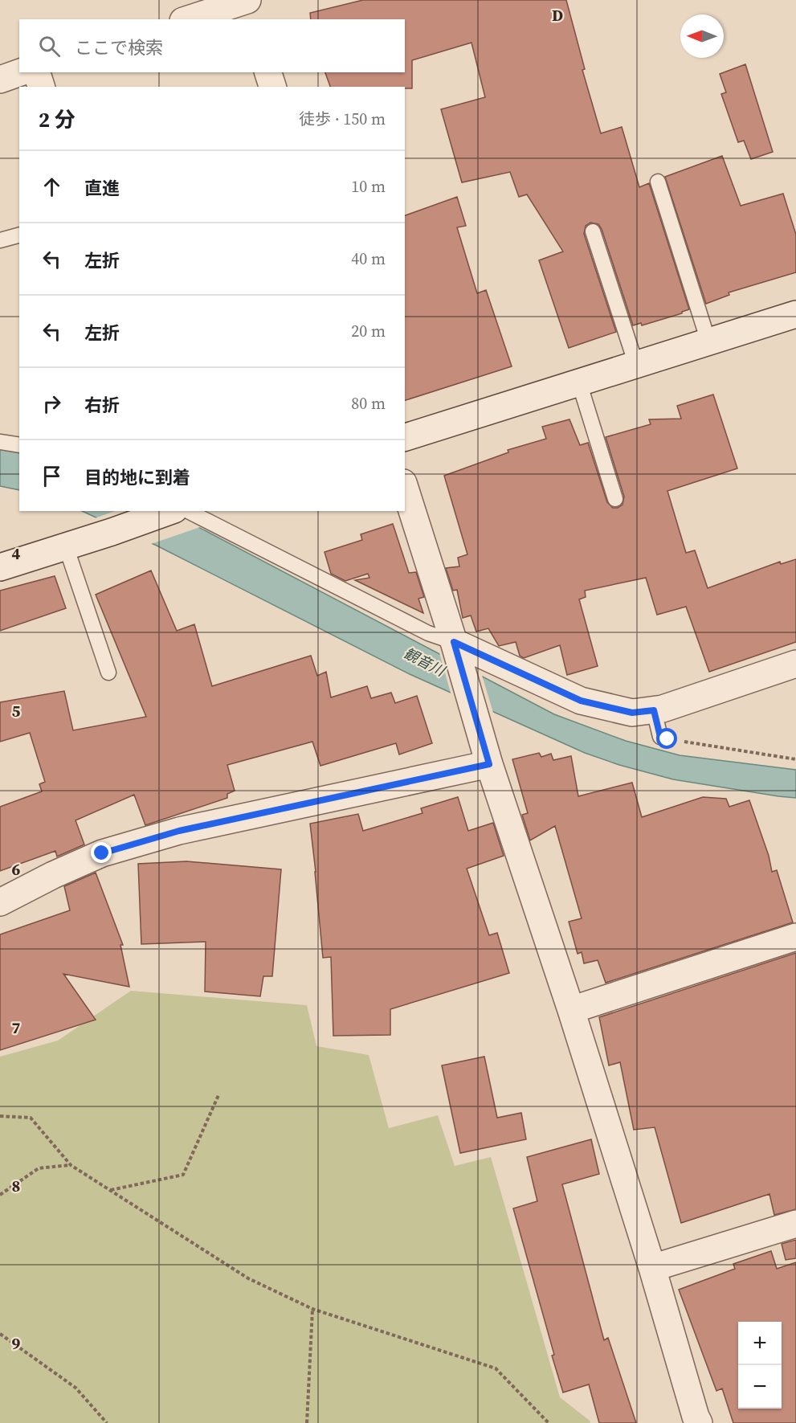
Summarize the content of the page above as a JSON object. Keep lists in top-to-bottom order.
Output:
{
  "water": ["観音川"],
  "north": "left",
  "page": {
    "search": "ここで検索",
    "heading": ["2 分", "徒歩 · 150 m"],
    "list": [
      ["直進", "10 m"],
      ["左折", "40 m"],
      ["左折", "20 m"],
      ["右折", "80 m"],
      "目的地に到着"
    ],
    "map_buttons": ["+", "−"]
  },
  "grid": {
    "columns": ["D"],
    "rows": [
      "4",
      "5",
      "6",
      "7",
      "8",
      "9"
    ]
  }
}
